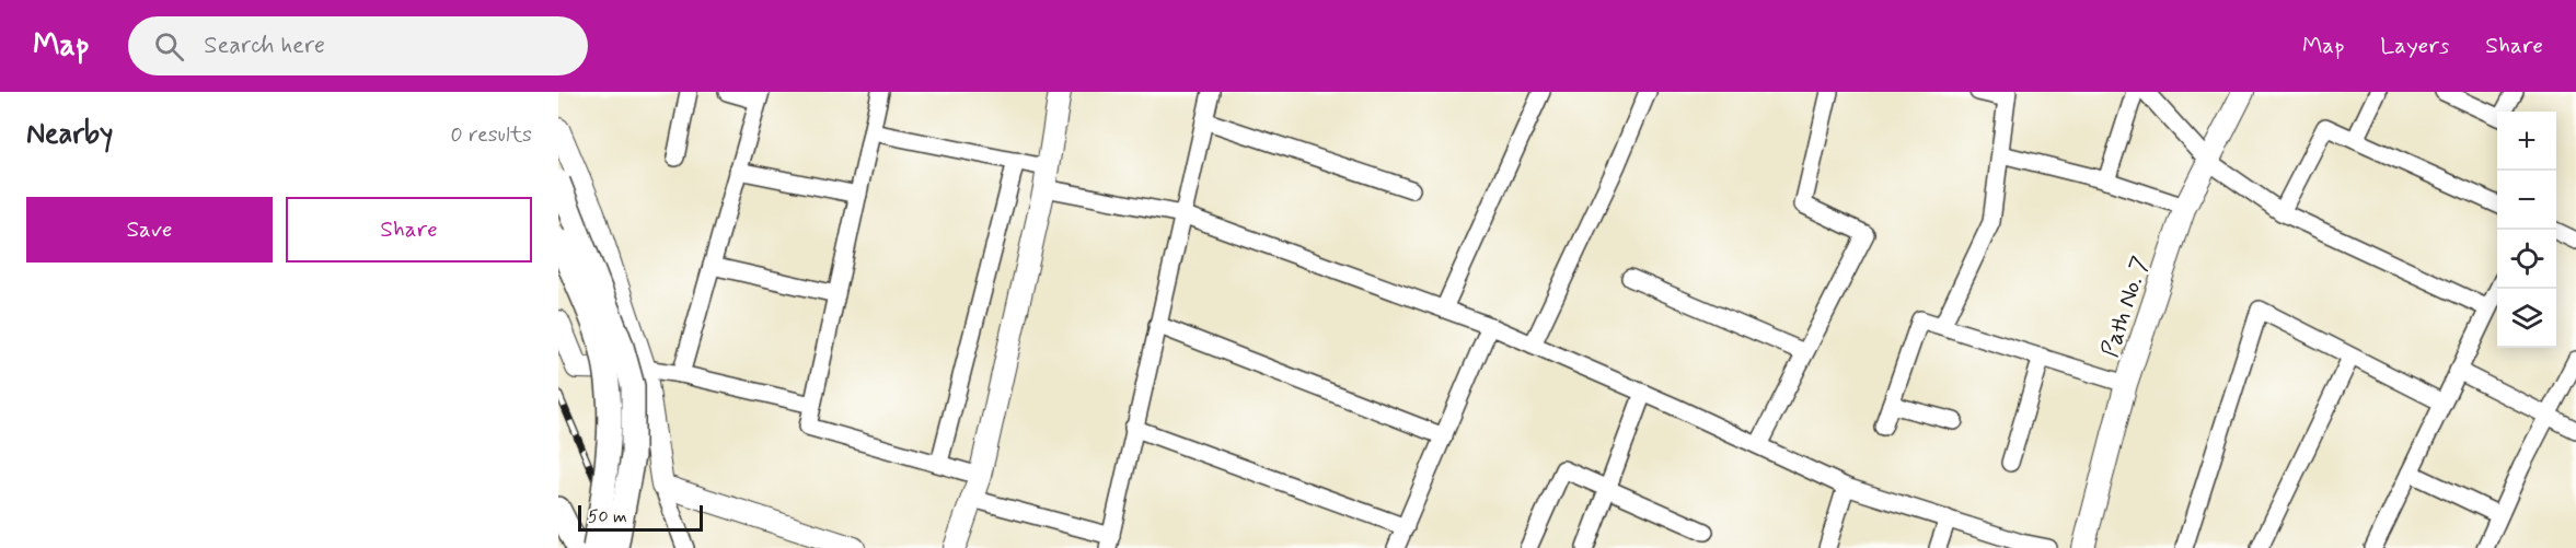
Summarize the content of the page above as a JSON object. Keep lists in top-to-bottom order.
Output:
{
  "streets": {
    "street": ["Path No. 7"]
  },
  "scale_bar": "50 m",
  "page": {
    "header": "Map",
    "search": "Search here",
    "nav": ["Map", "Layers", "Share"],
    "heading": ["Nearby", "0 results"],
    "map_buttons": ["+", "−"],
    "buttons": ["Save", "Share"],
    "scale": "50 m"
  }
}
